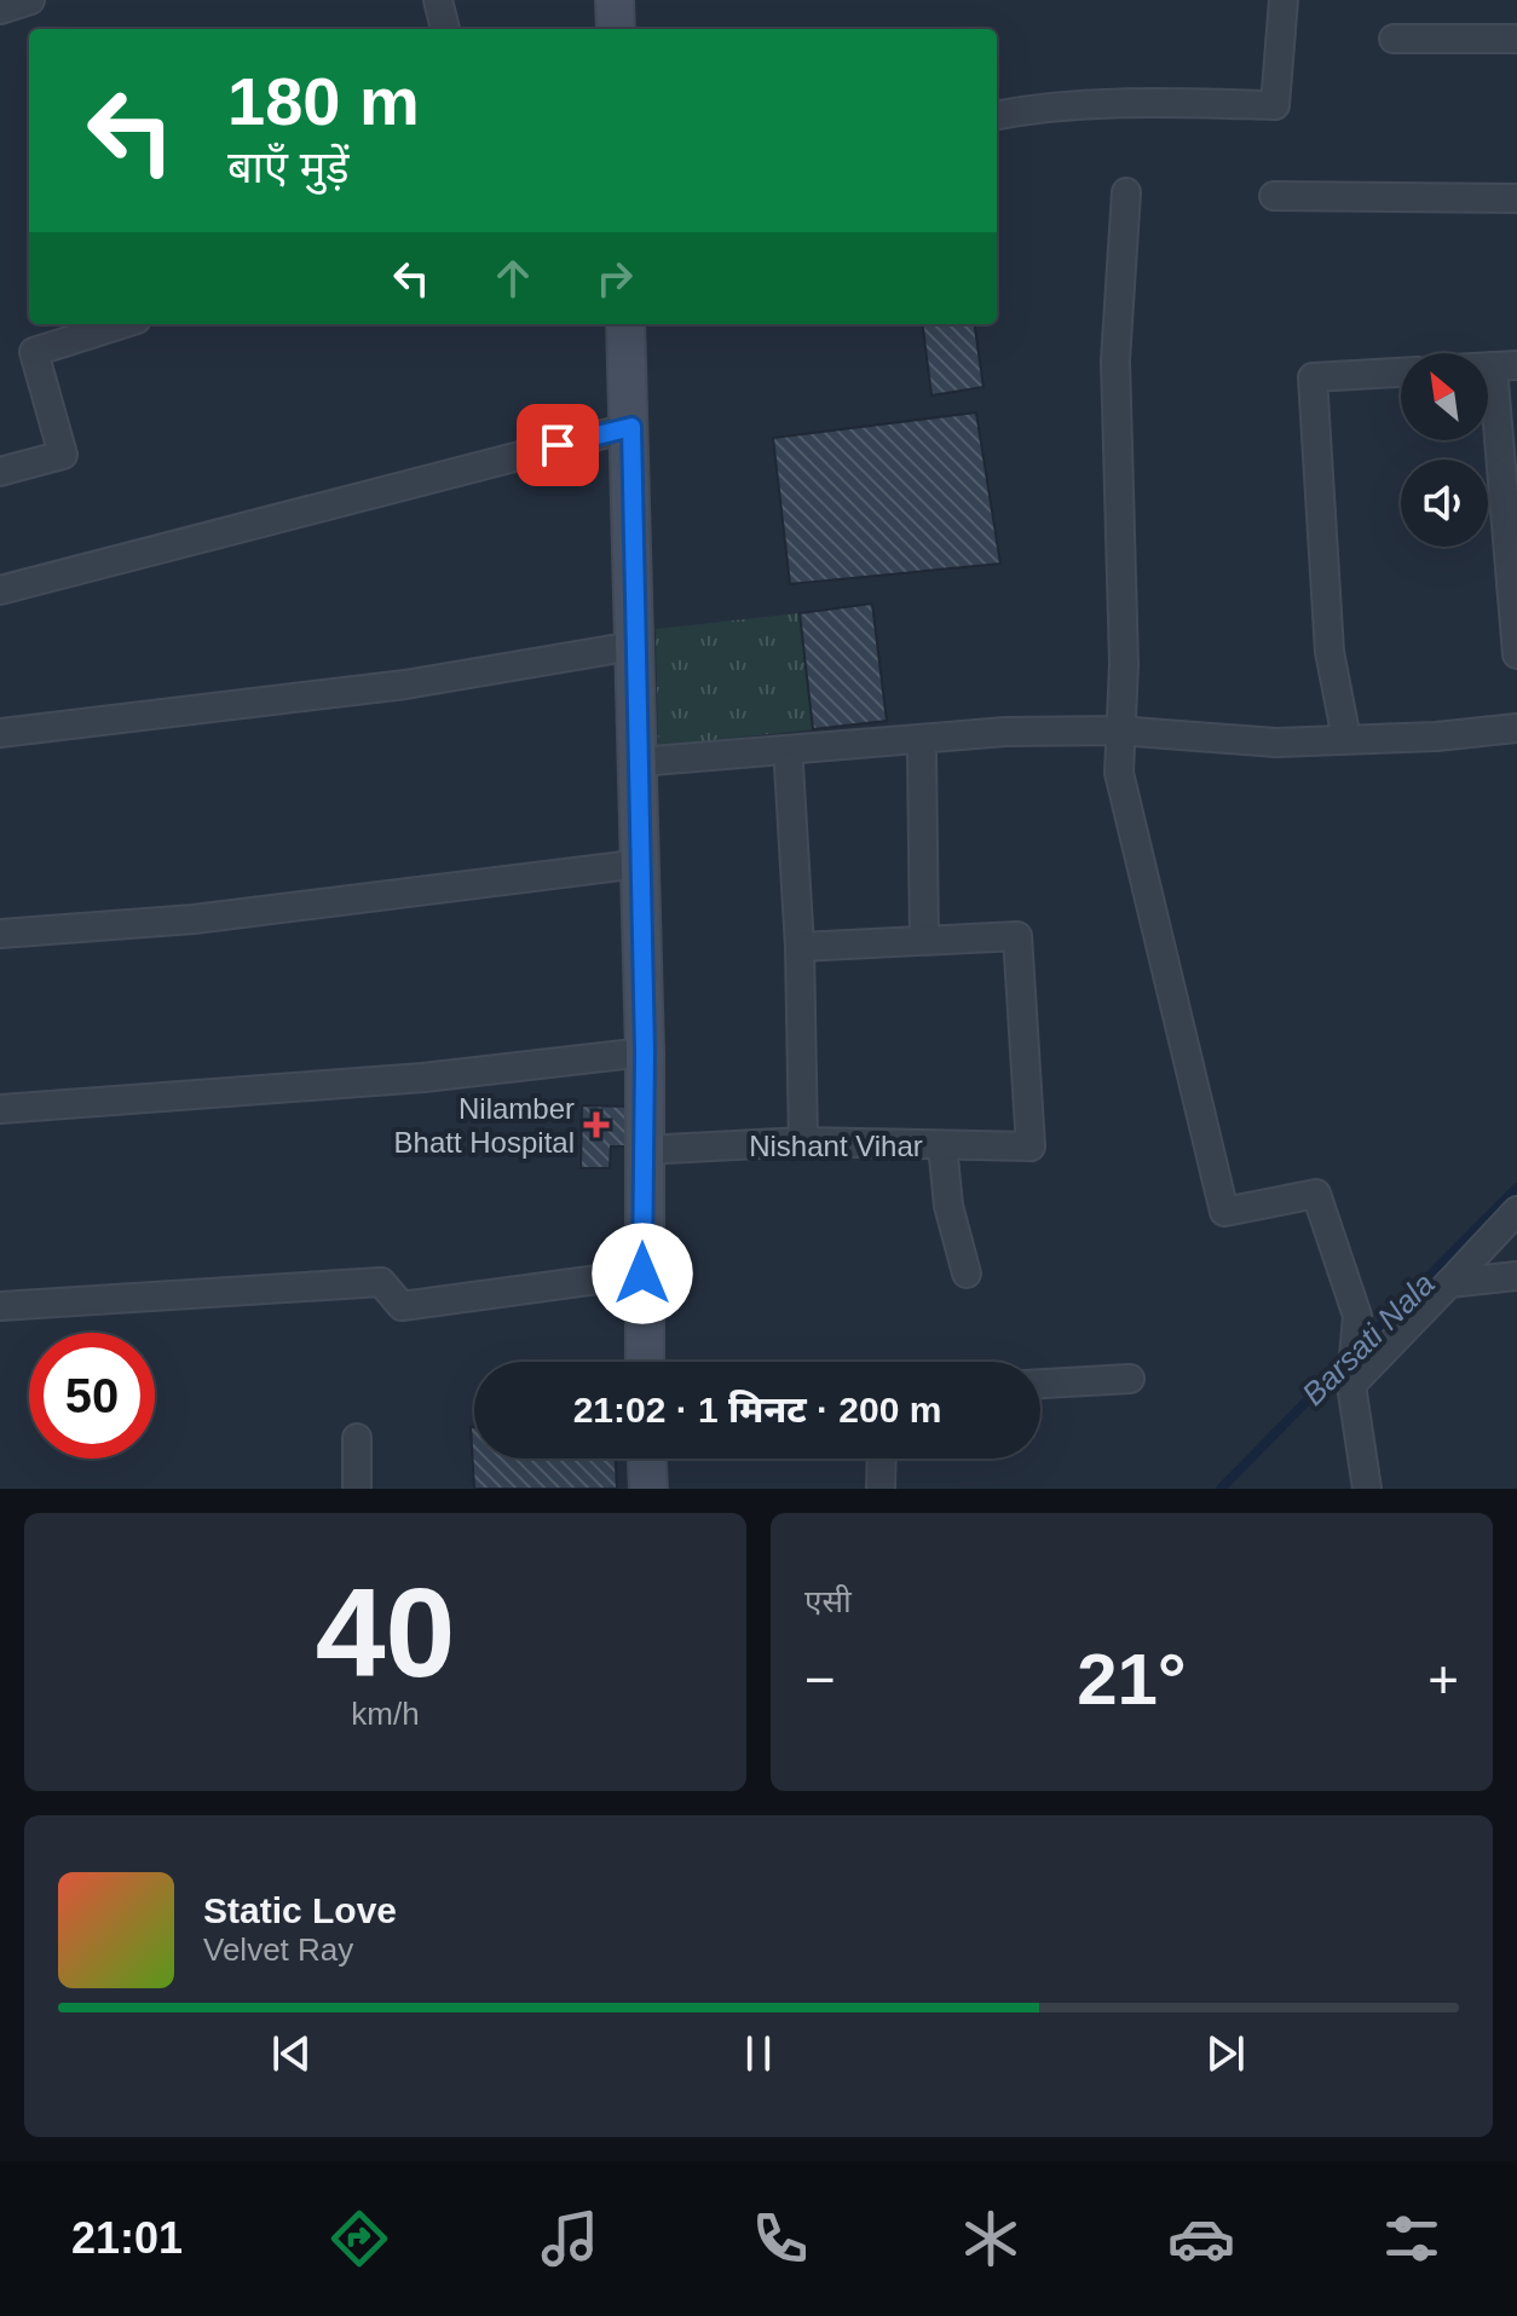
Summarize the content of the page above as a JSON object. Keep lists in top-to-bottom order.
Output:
{
  "streets": {
    "street": ["Nishant Vihar"]
  },
  "water": ["Barsati Nala"],
  "places": {
    "health": ["Nilamber Bhatt Hospital"]
  },
  "north": "top left",
  "page": {
    "turn": ["180 m", "बाएँ मुड़ें"],
    "limit": "50",
    "trip": "21:02 · 1 मिनट · 200 m",
    "tile": [
      ["40", "km/h"],
      "एसी"
    ],
    "heat": ["−", "21°", "+"],
    "song": ["Static Love", "Velvet Ray"],
    "tabs": "21:01"
  }
}
